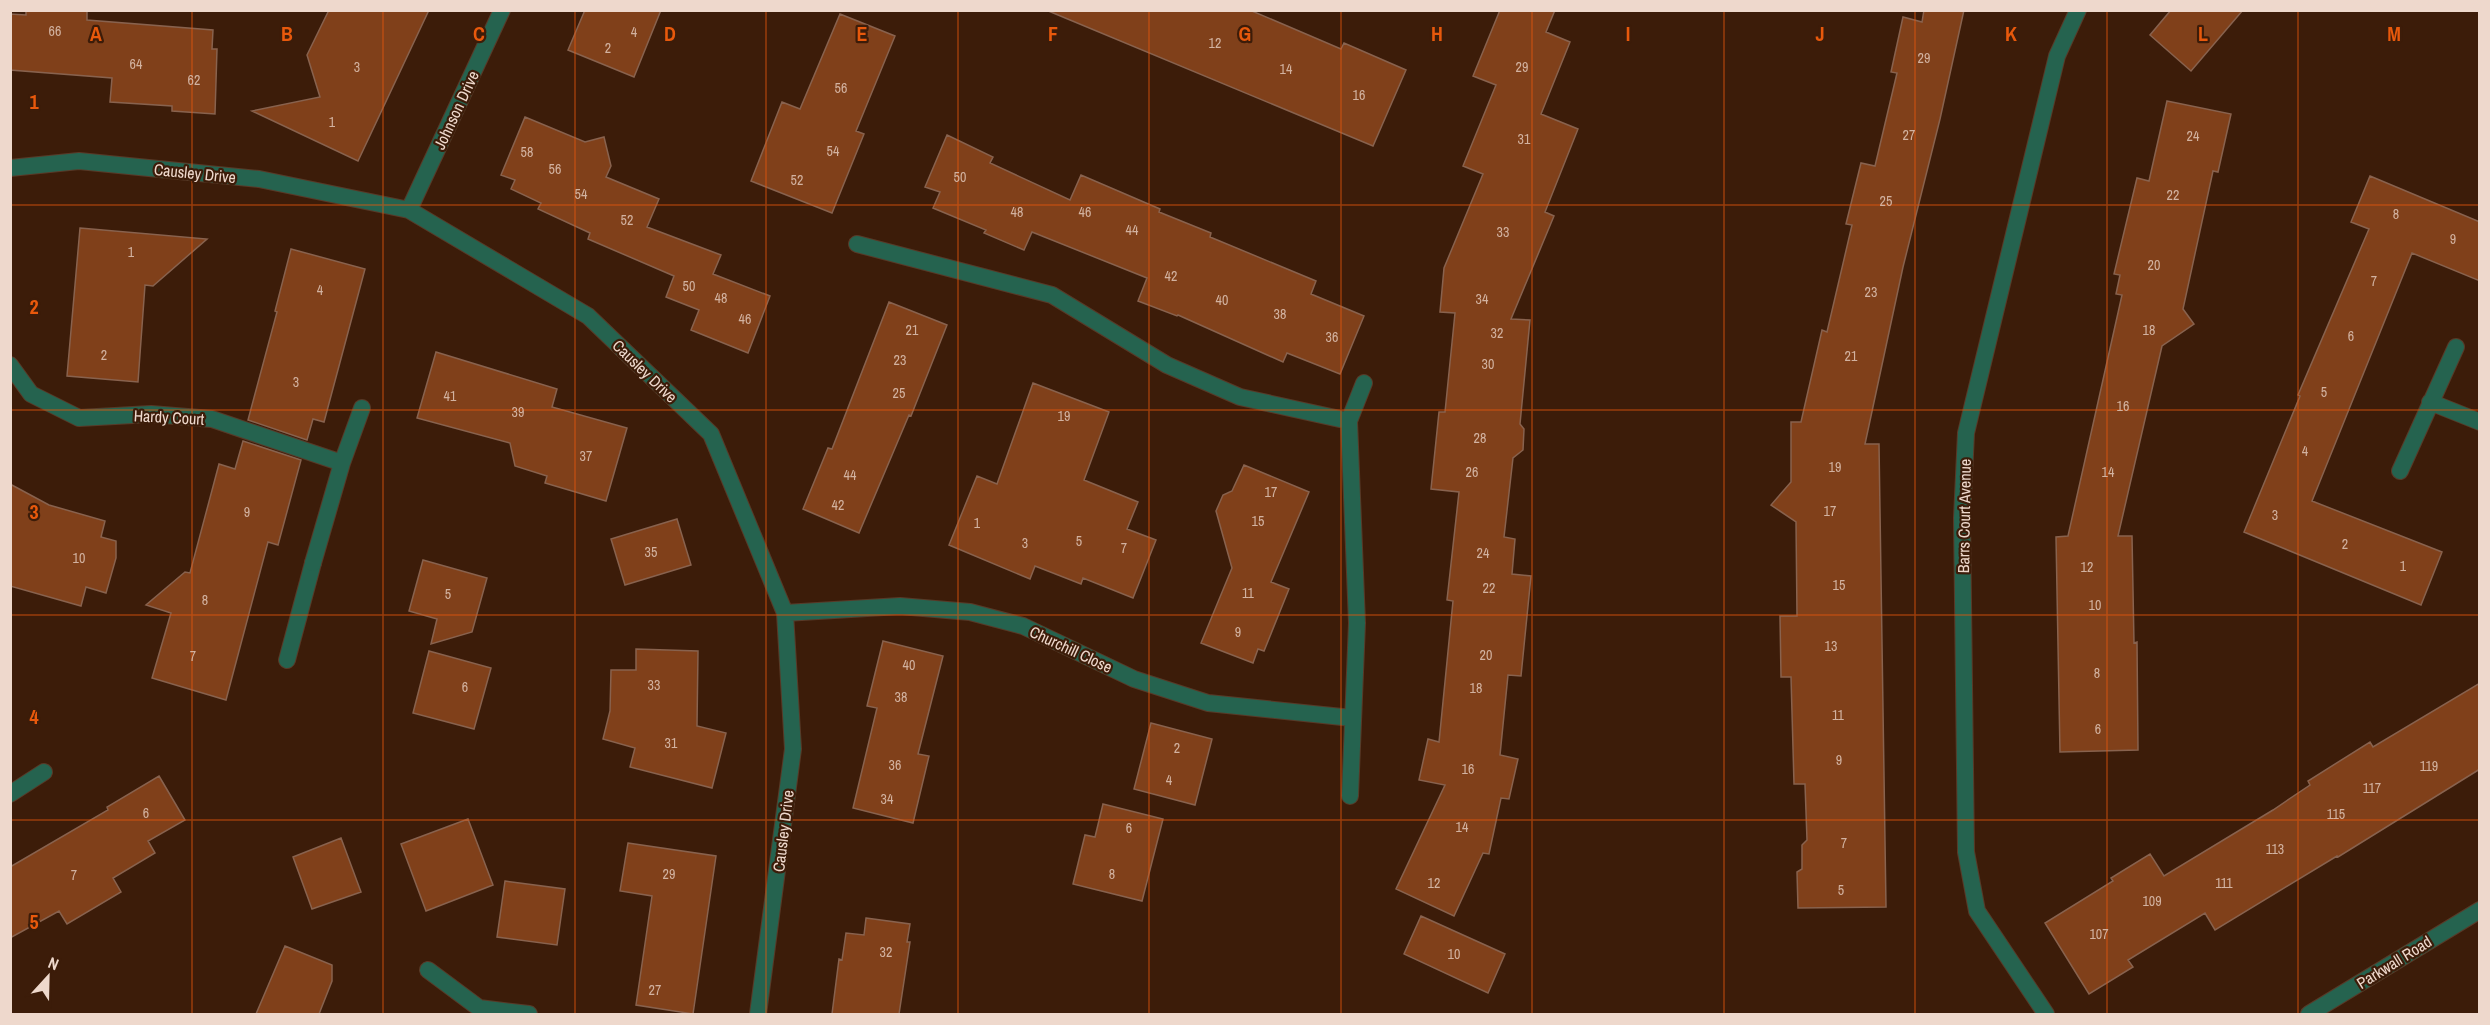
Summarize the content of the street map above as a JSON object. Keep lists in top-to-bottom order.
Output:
{
  "streets": {
    "street": [
      "Johnson Drive",
      "Causley Drive",
      "Hardy Court",
      "Barrs Court Avenue",
      "Churchill Close",
      "Parkwall Road"
    ]
  },
  "crossings": [
    ["Johnson Drive", "Causley Drive"],
    ["Causley Drive", "Churchill Close"]
  ],
  "house_numbers": [
    "66",
    "4",
    "12",
    "2",
    "29",
    "64",
    "3",
    "29",
    "14",
    "62",
    "56",
    "16",
    "1",
    "27",
    "24",
    "31",
    "54",
    "58",
    "56",
    "50",
    "52",
    "54",
    "22",
    "25",
    "48",
    "46",
    "8",
    "52",
    "44",
    "33",
    "9",
    "1",
    "20",
    "42",
    "7",
    "50",
    "4",
    "23",
    "48",
    "34",
    "40",
    "38",
    "46",
    "21",
    "18",
    "32",
    "6",
    "36",
    "2",
    "21",
    "23",
    "30",
    "3",
    "5",
    "25",
    "41",
    "16",
    "39",
    "19",
    "28",
    "4",
    "37",
    "19",
    "26",
    "14",
    "44",
    "17",
    "42",
    "17",
    "9",
    "3",
    "15",
    "1",
    "5",
    "3",
    "2",
    "7",
    "35",
    "24",
    "10",
    "1",
    "12",
    "15",
    "22",
    "11",
    "5",
    "8",
    "10",
    "9",
    "13",
    "20",
    "7",
    "40",
    "8",
    "33",
    "6",
    "18",
    "38",
    "11",
    "6",
    "31",
    "2",
    "9",
    "36",
    "119",
    "16",
    "4",
    "117",
    "34",
    "6",
    "115",
    "14",
    "6",
    "7",
    "113",
    "29",
    "8",
    "7",
    "12",
    "111",
    "5",
    "109",
    "107",
    "32",
    "10",
    "27"
  ],
  "north": "top",
  "grid": {
    "columns": [
      "A",
      "B",
      "C",
      "D",
      "E",
      "F",
      "G",
      "H",
      "I",
      "J",
      "K",
      "L",
      "M"
    ],
    "rows": [
      "1",
      "2",
      "3",
      "4",
      "5"
    ]
  }
}
